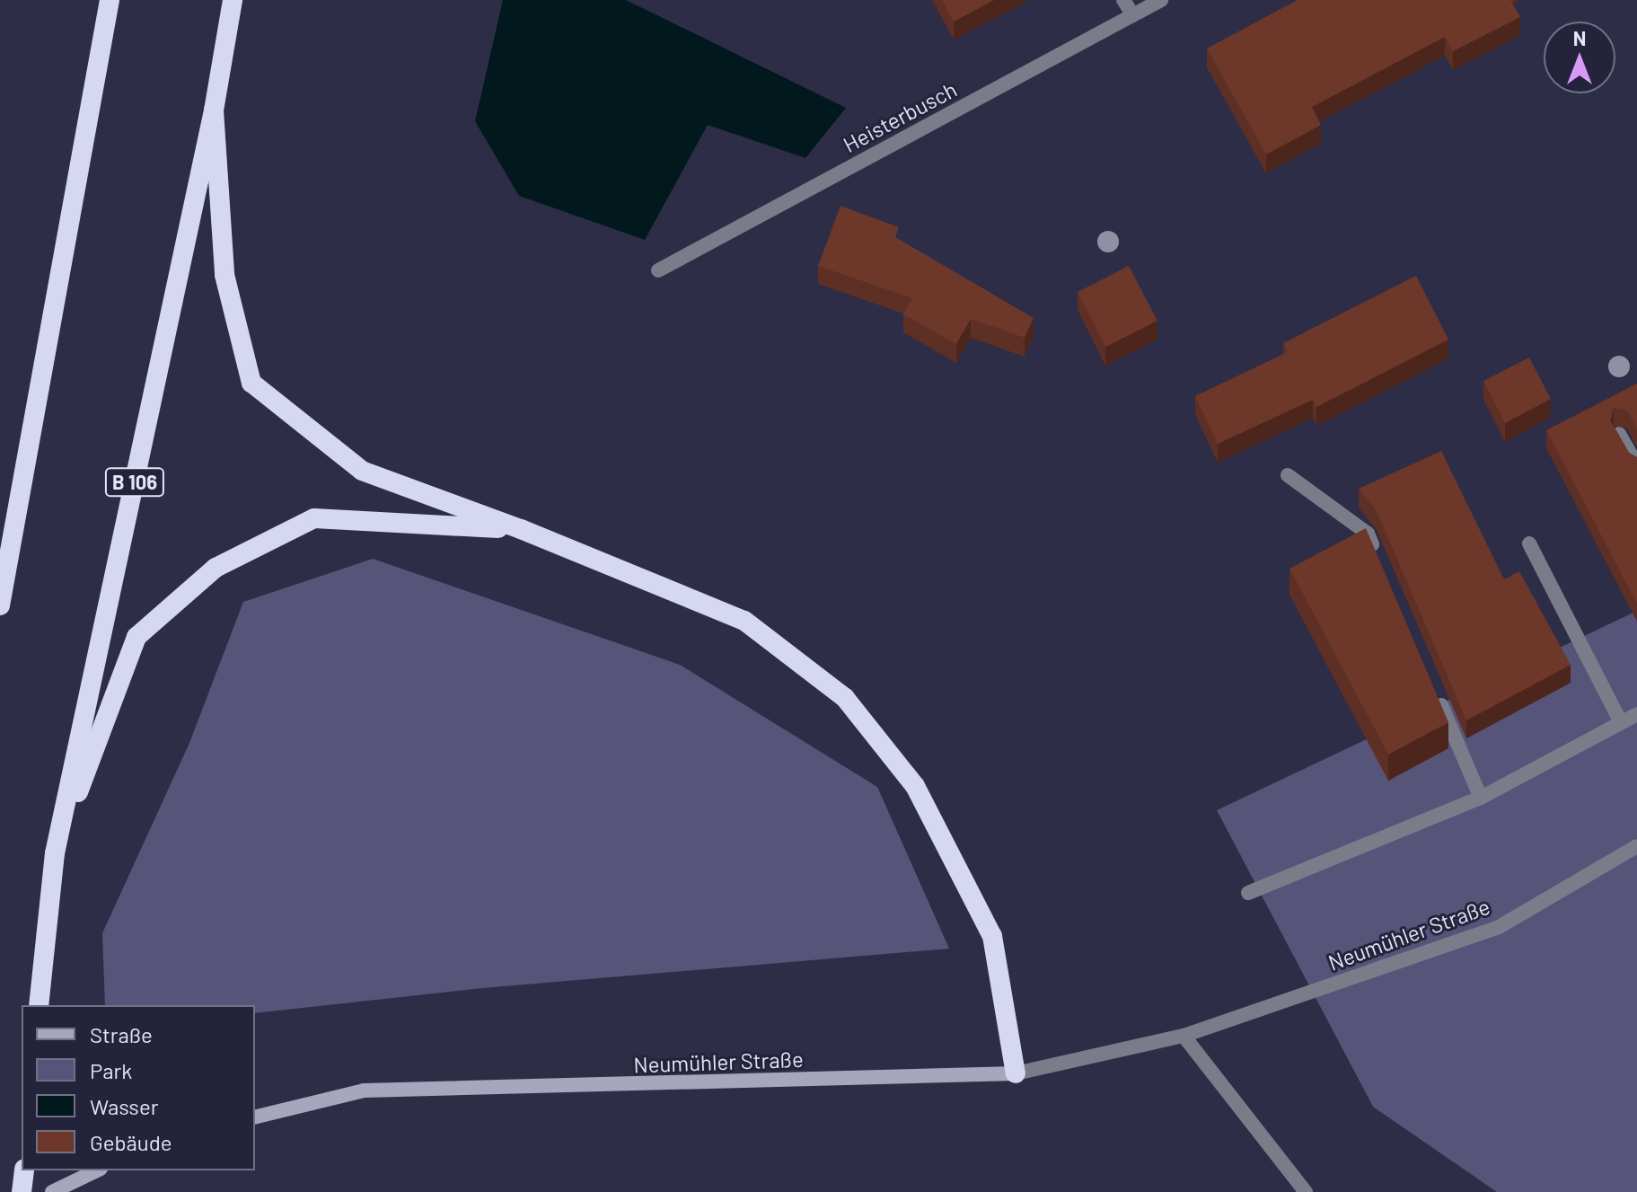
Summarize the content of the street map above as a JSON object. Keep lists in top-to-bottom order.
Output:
{
  "streets": {
    "highway": ["B 106"],
    "main road": ["Neumühler Straße"],
    "street": ["Heisterbusch"]
  },
  "legend": [
    "Straße",
    "Park",
    "Wasser",
    "Gebäude"
  ],
  "north": "top"
}
